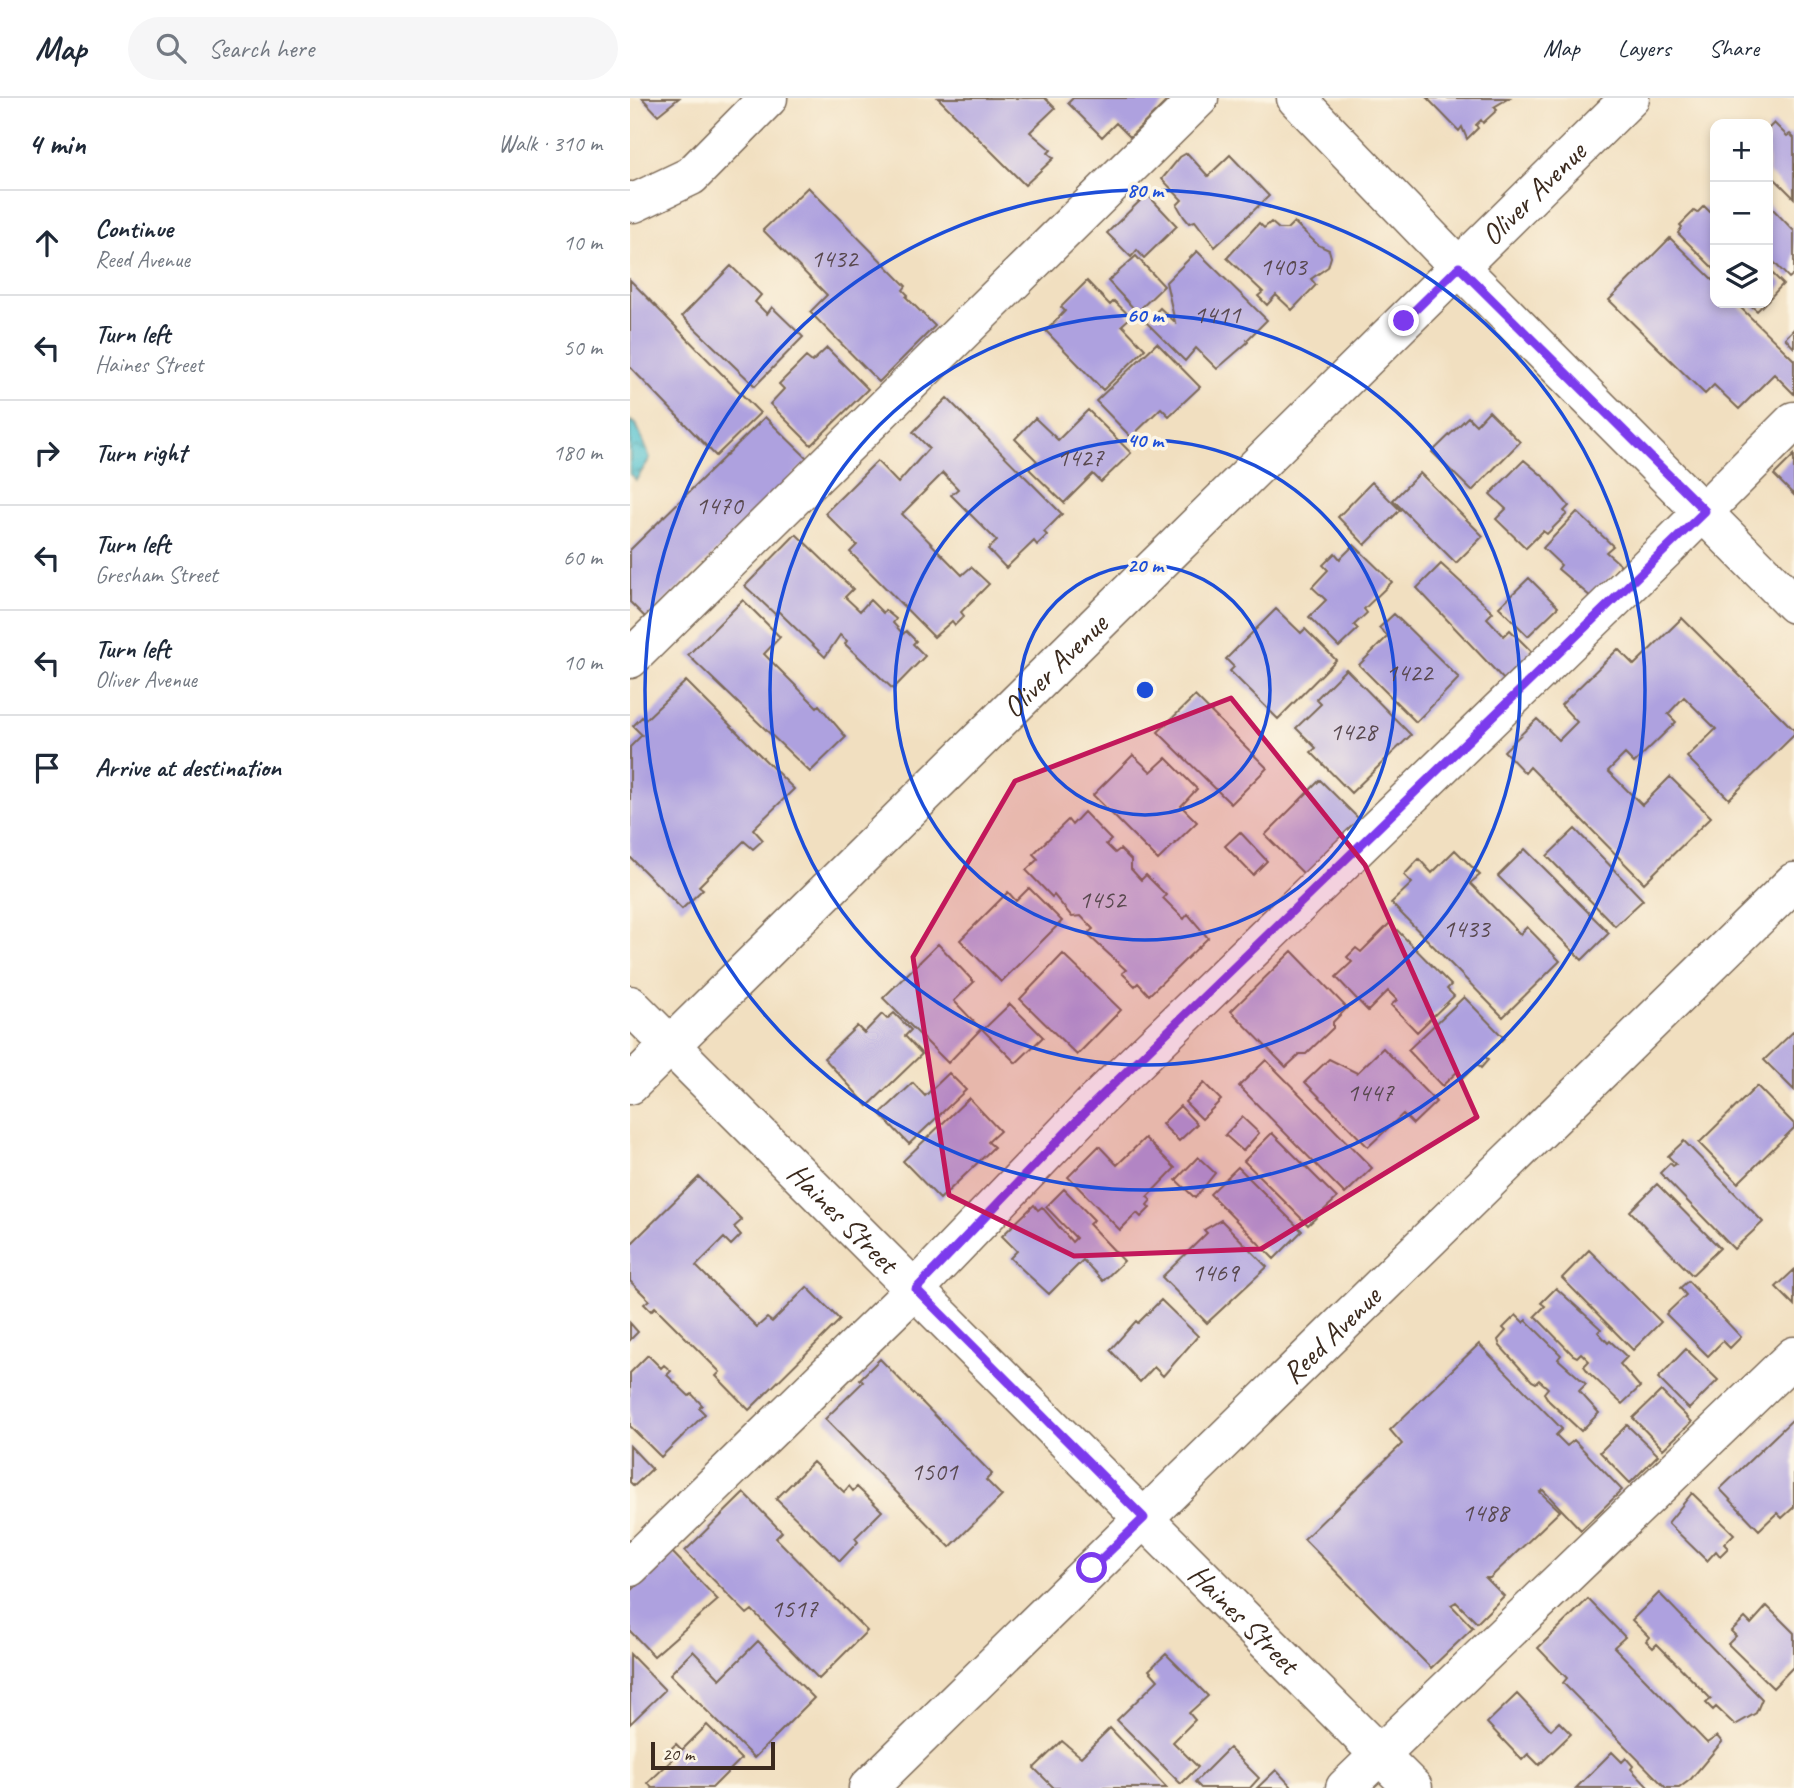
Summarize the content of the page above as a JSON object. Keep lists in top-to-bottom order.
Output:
{
  "streets": {
    "street": ["Oliver Avenue", "Haines Street", "Reed Avenue"]
  },
  "crossings": [
    ["Oliver Avenue", "Haines Street"],
    ["Haines Street", "Reed Avenue"]
  ],
  "house_numbers": [
    "1432",
    "1403",
    "1411",
    "1427",
    "1470",
    "1422",
    "1428",
    "1452",
    "1433",
    "1447",
    "1469",
    "1501",
    "1488",
    "1517"
  ],
  "scale_bar": "20 m",
  "page": {
    "header": "Map",
    "search": "Search here",
    "nav": ["Map", "Layers", "Share"],
    "heading": ["4 min", "Walk · 310 m"],
    "map_buttons": ["+", "−"],
    "list": [
      ["Continue", "Reed Avenue", "10 m"],
      ["Turn left", "Haines Street", "50 m"],
      ["Turn right", "180 m"],
      ["Turn left", "Gresham Street", "60 m"],
      ["Turn left", "Oliver Avenue", "10 m"],
      "Arrive at destination"
    ],
    "scale": "20 m"
  },
  "rings": [
    "80 m",
    "60 m",
    "40 m",
    "20 m"
  ]
}
